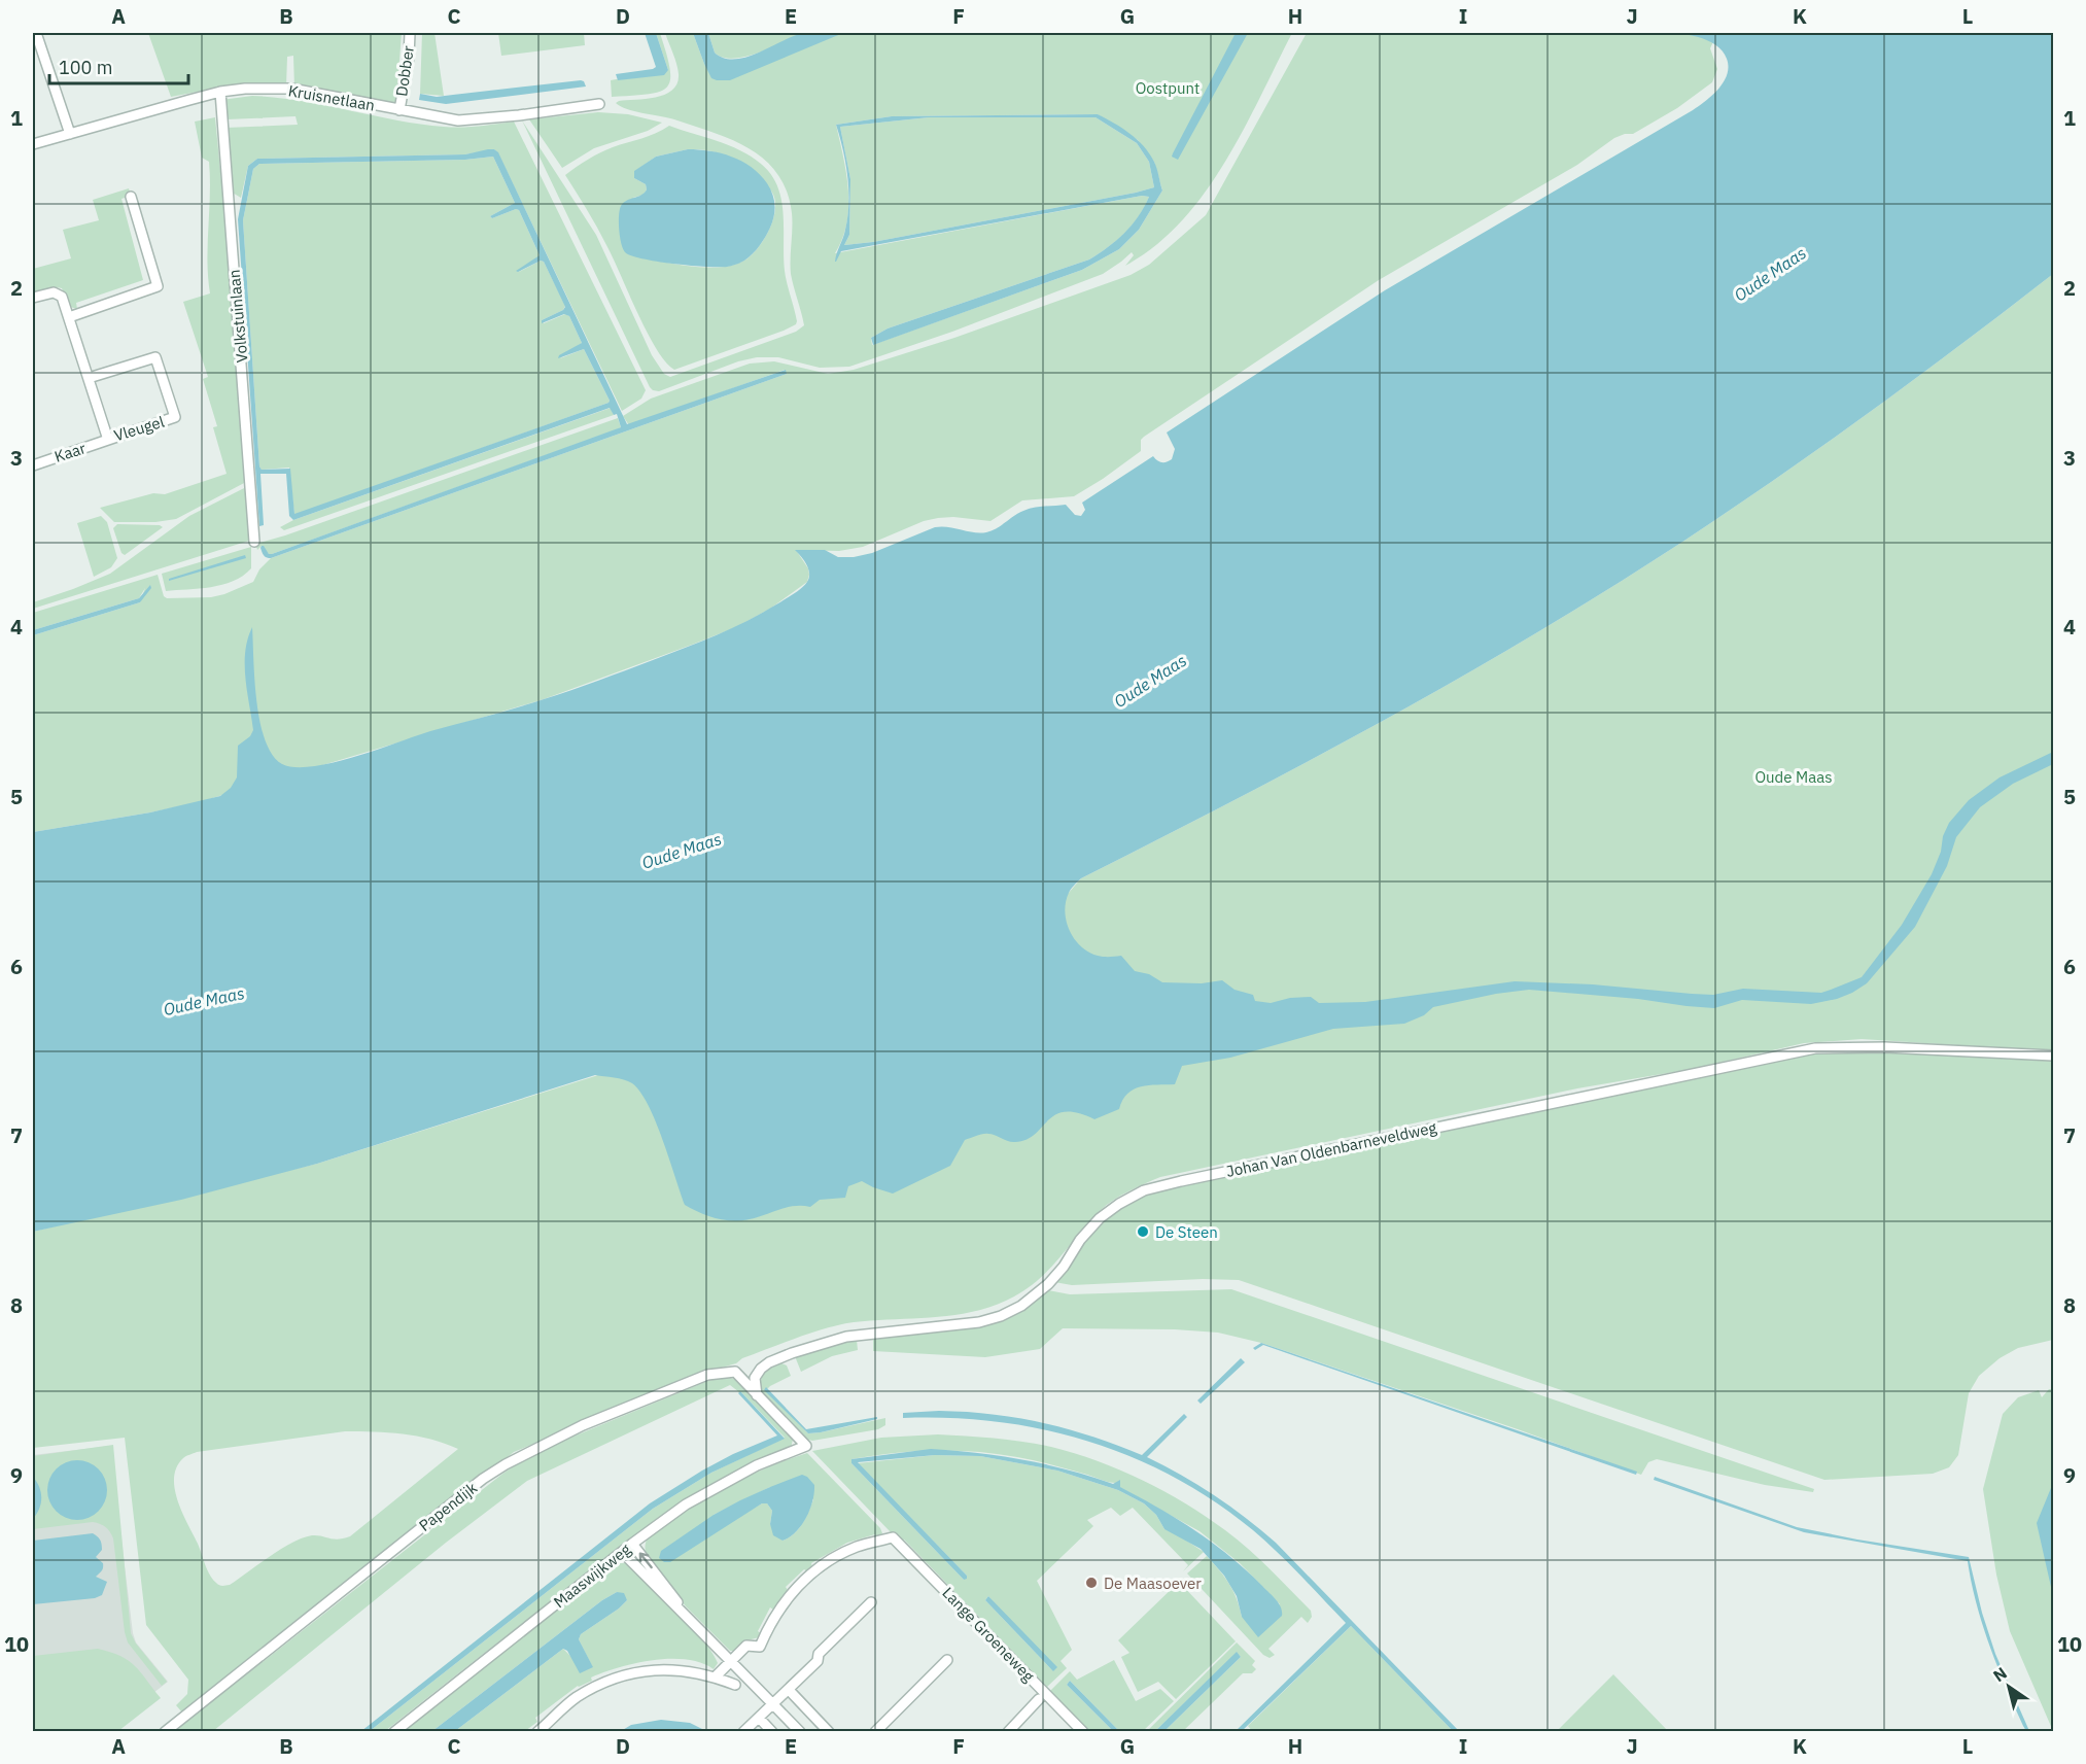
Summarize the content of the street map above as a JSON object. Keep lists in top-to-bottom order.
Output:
{
  "streets": {
    "street": [
      "Dobber",
      "Kruisnetlaan",
      "Volkstuinlaan",
      "Vleugel",
      "Kaar",
      "Johan Van Oldenbarneveldweg",
      "Papendijk",
      "Maaswijkweg",
      "Lange Groeneweg"
    ]
  },
  "crossings": [
    ["Dobber", "Kruisnetlaan"],
    ["Kruisnetlaan", "Volkstuinlaan"],
    ["Vleugel", "Kaar"],
    ["Johan Van Oldenbarneveldweg", "Papendijk"],
    ["Johan Van Oldenbarneveldweg", "Maaswijkweg"],
    ["Papendijk", "Maaswijkweg"]
  ],
  "water": ["Oude Maas"],
  "parks": ["Oostpunt", "Oude Maas"],
  "places": ["De Steen", "De Maasoever"],
  "scale_bar": "100 m",
  "north": "top left",
  "grid": {
    "columns": [
      "A",
      "B",
      "C",
      "D",
      "E",
      "F",
      "G",
      "H",
      "I",
      "J",
      "K",
      "L"
    ],
    "rows": [
      "1",
      "2",
      "3",
      "4",
      "5",
      "6",
      "7",
      "8",
      "9",
      "10"
    ]
  }
}
